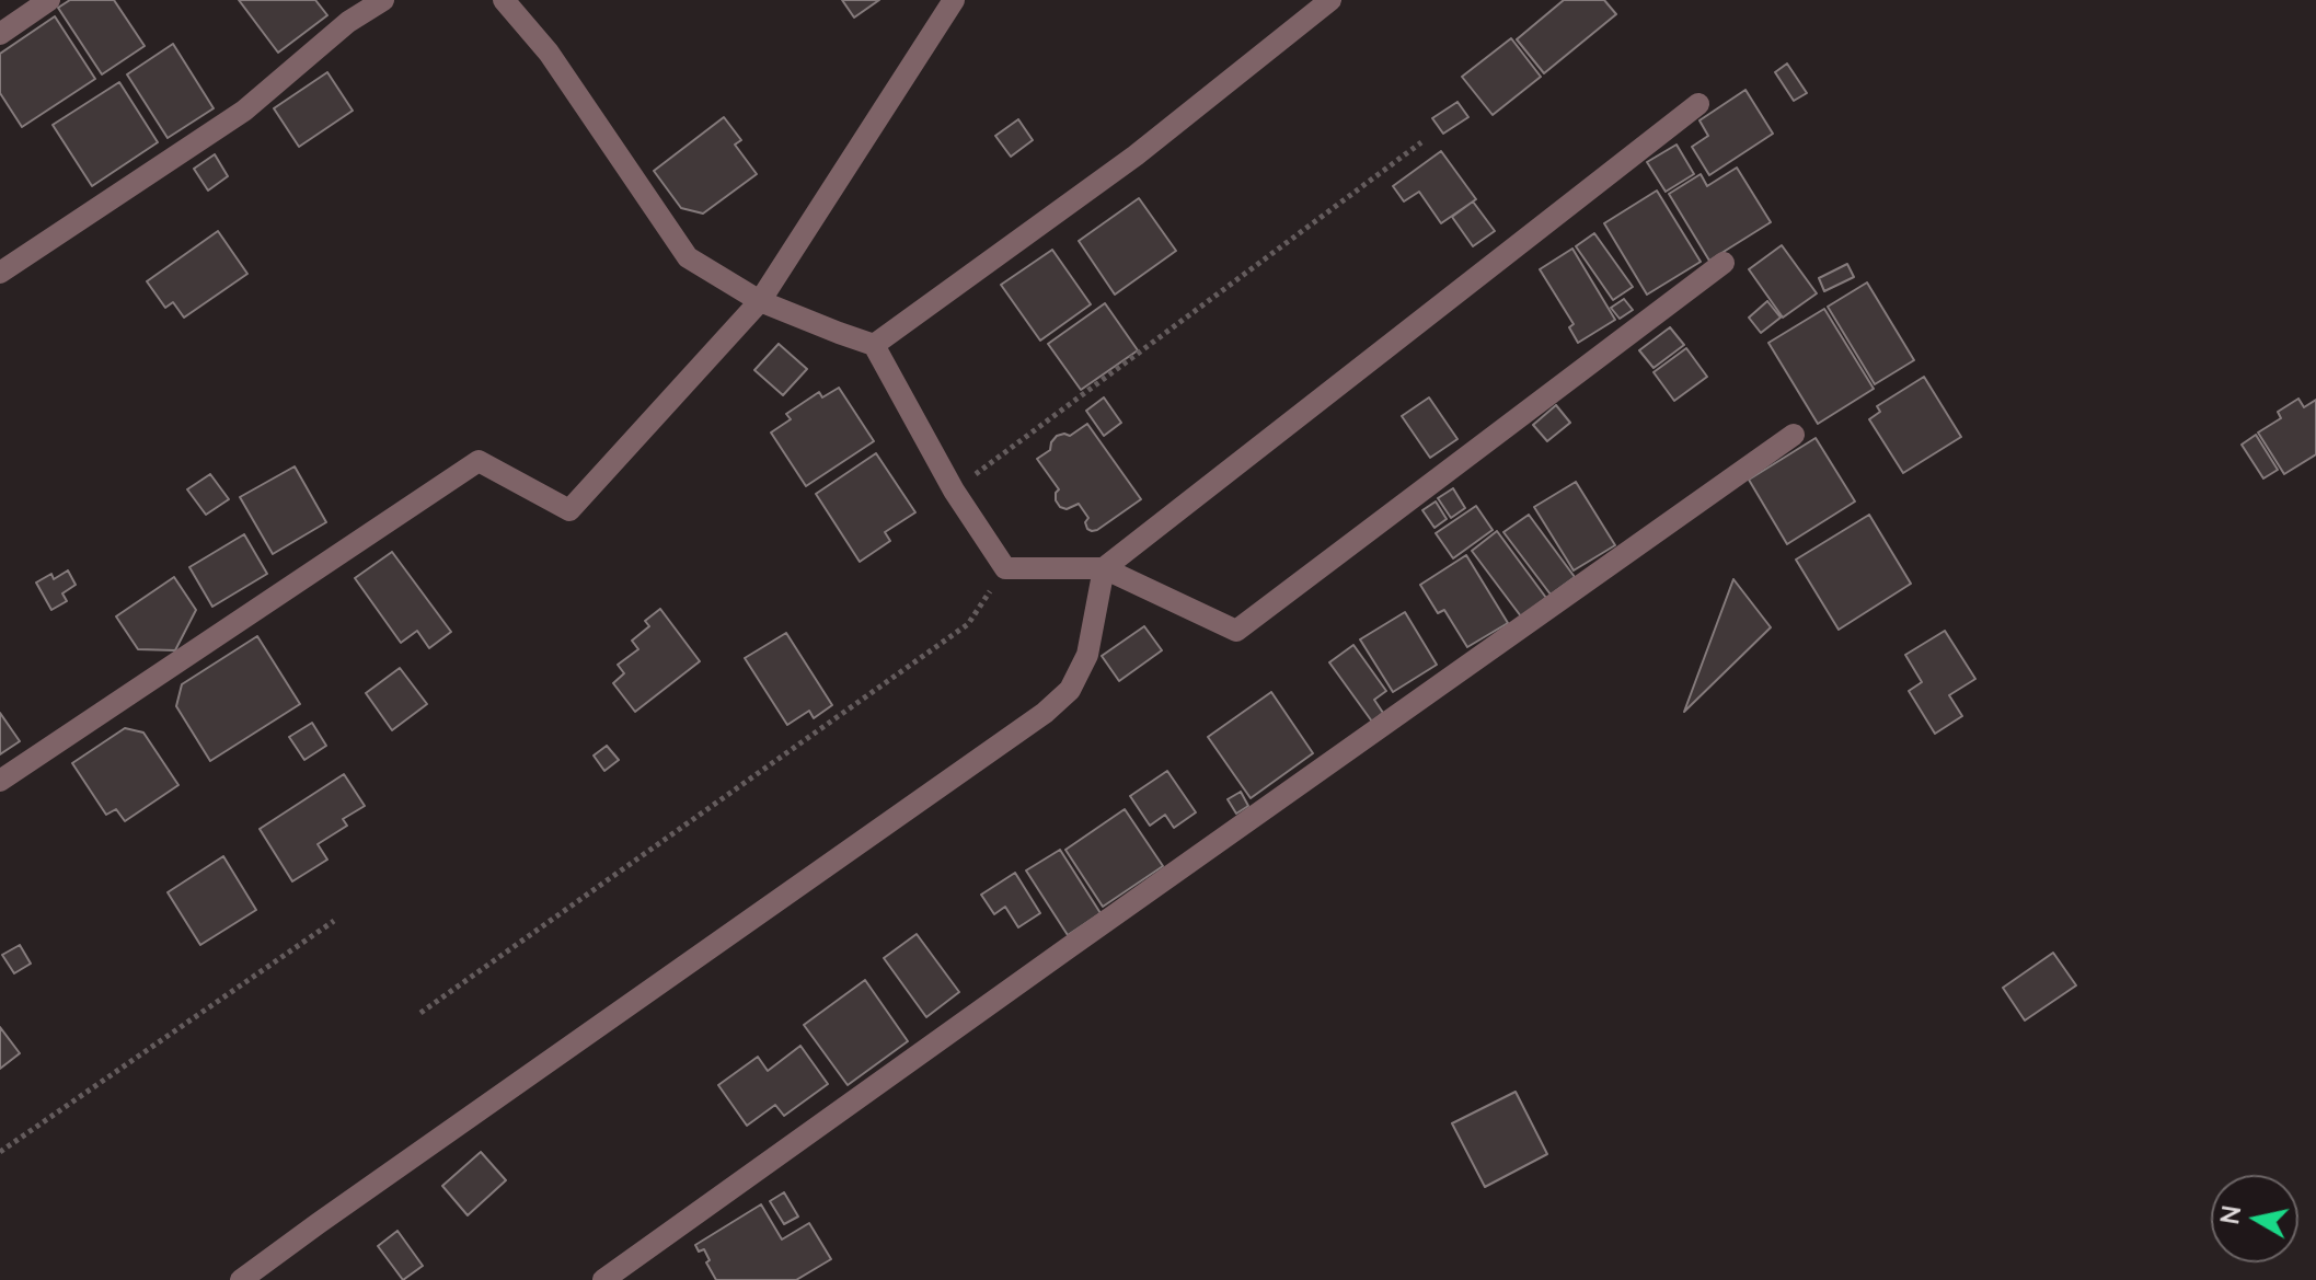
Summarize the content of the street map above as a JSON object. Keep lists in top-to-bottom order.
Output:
{
  "north": "left"
}
